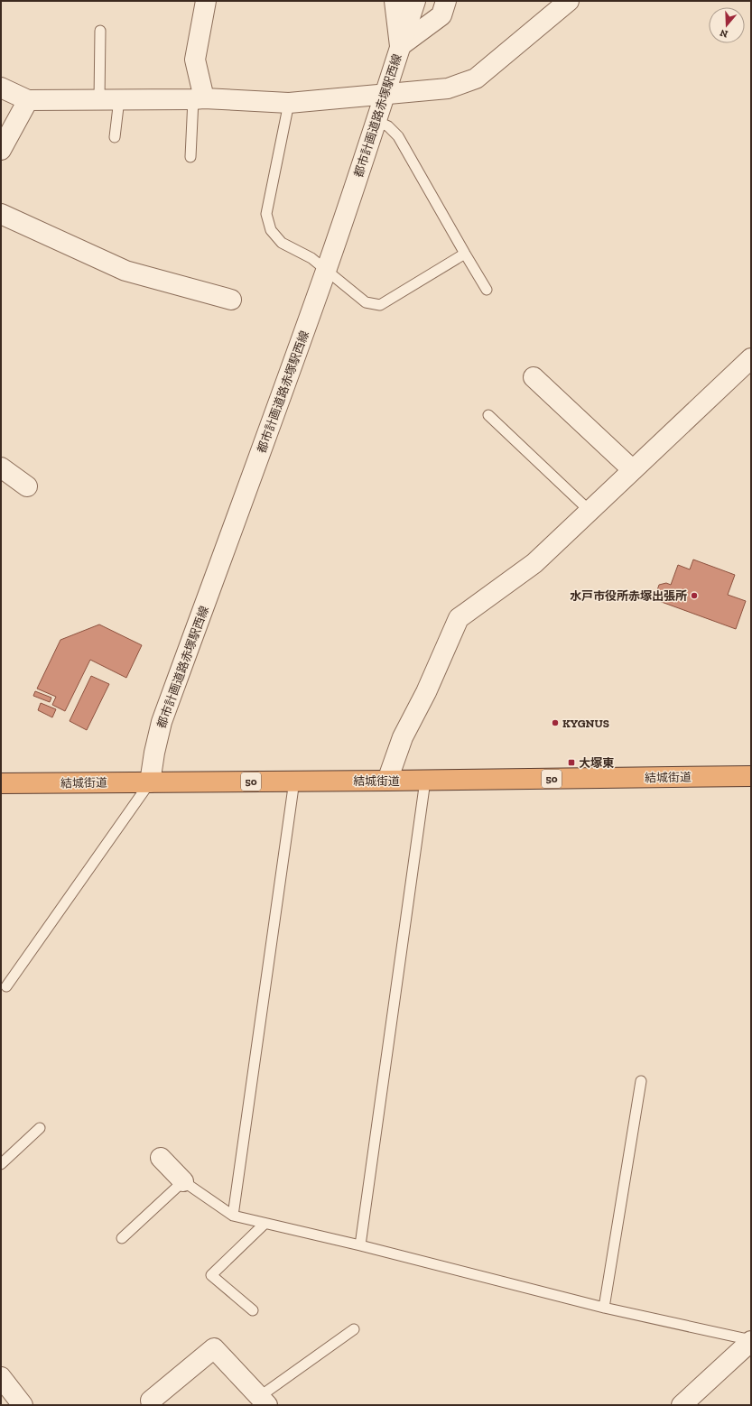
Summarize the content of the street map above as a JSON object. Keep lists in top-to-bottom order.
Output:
{
  "streets": {
    "highway": ["結城街道", "50"],
    "street": ["都市計画道路赤塚駅西線"]
  },
  "crossings": [
    ["都市計画道路赤塚駅西線", "結城街道"]
  ],
  "places": {
    "other": ["水戸市役所赤塚出張所", "KYGNUS"],
    "transit": ["大塚東"]
  },
  "north": "bottom"
}
